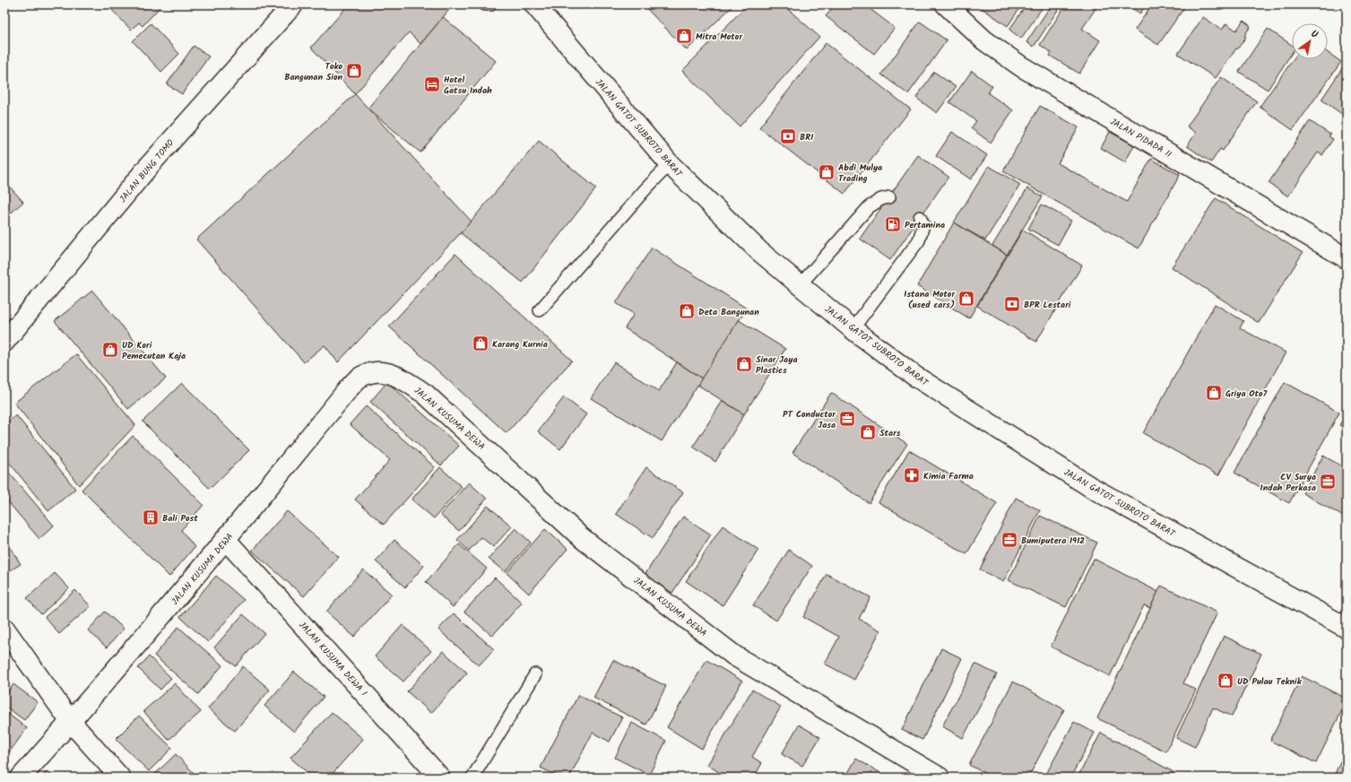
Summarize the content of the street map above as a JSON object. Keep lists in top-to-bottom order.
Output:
{
  "streets": {
    "main road": [
      "JALAN GATOT SUBROTO BARAT",
      "JALAN PIDADA II",
      "JALAN BUNG TOMO",
      "JALAN KUSUMA DEWA",
      "JALAN KUSUMA DEWA I"
    ]
  },
  "crossings": [
    ["JALAN KUSUMA DEWA", "JALAN KUSUMA DEWA I"]
  ],
  "places": {
    "shop": [
      "Mitra Motor",
      "Toko Bangunan Sion",
      "Abdi Mulya Trading",
      "Istana Motor (used cars)",
      "Deta Bangunan",
      "Karang Kurnia",
      "UD Kori Pemecutan Kaja",
      "Sinar Jaya Plastics",
      "Griya Oto7",
      "Stars",
      "UD Pulau Teknik"
    ],
    "hotel": ["Hotel Gatsu Indah"],
    "bank": ["BRI", "BPR Lestari"],
    "fuel station": ["Pertamina"],
    "office": ["PT Conductor Jasa", "CV Surya Indah Perkasa", "Bumiputera 1912"],
    "pharmacy": ["Kimia Farma"],
    "building": ["Bali Post"]
  },
  "north": "top right"
}
